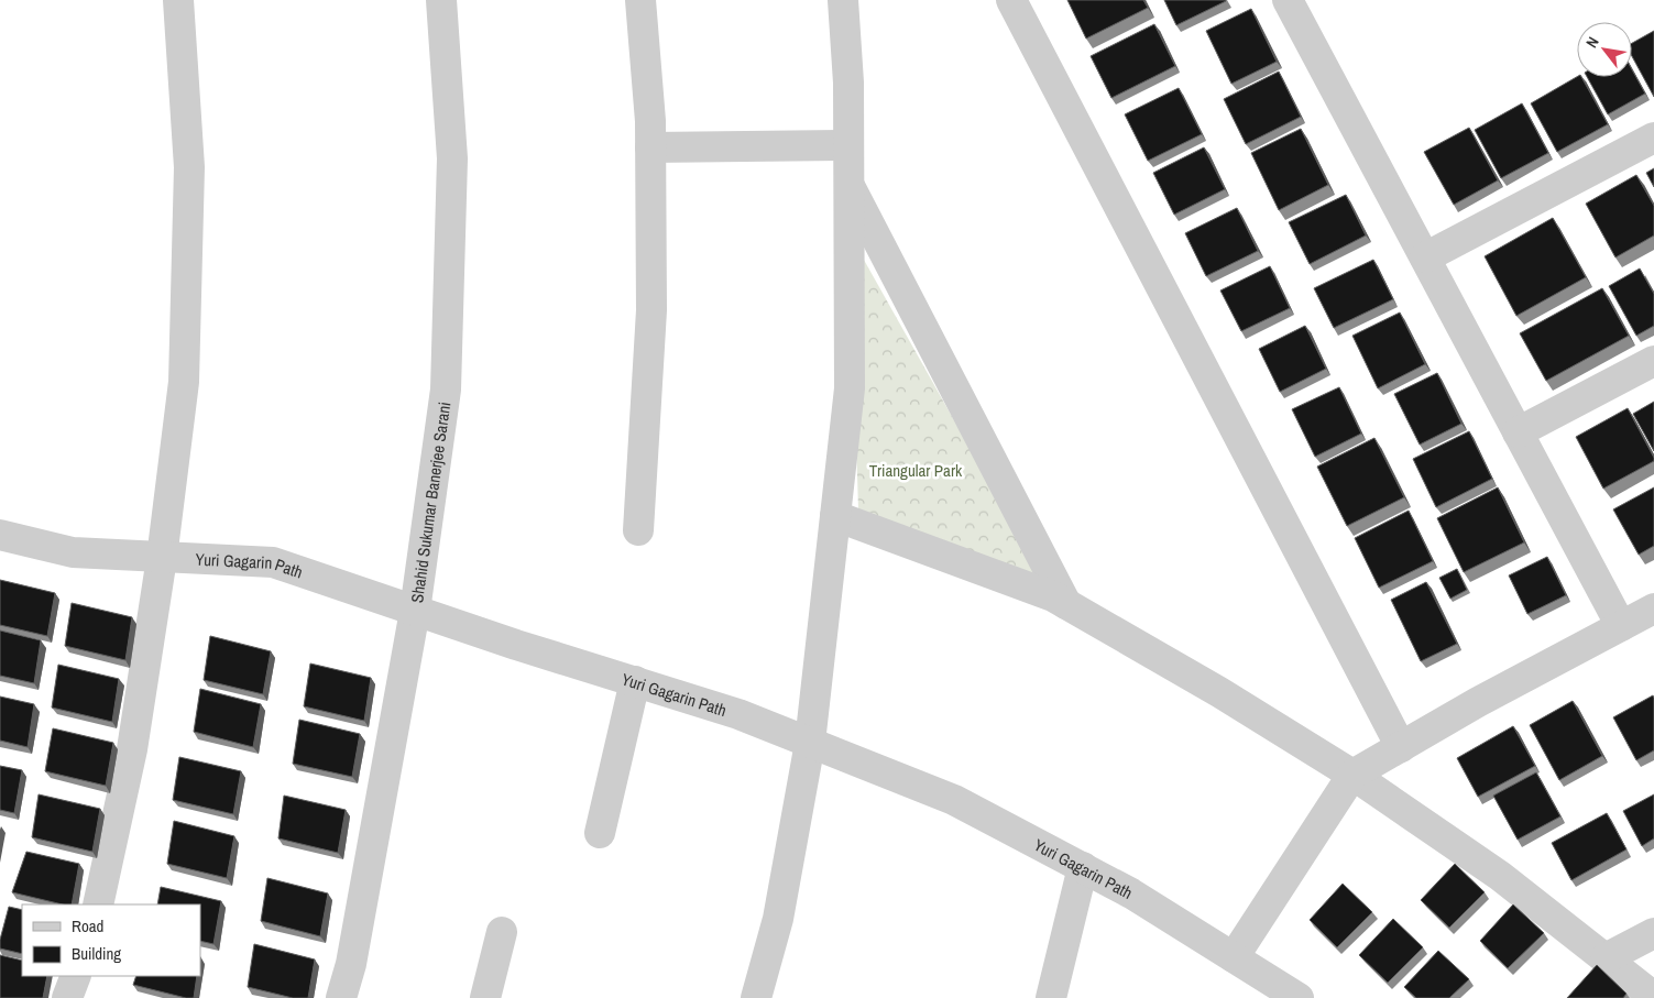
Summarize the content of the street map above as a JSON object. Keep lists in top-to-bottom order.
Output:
{
  "streets": {
    "street": ["Shahid Sukumar Banerjee Sarani", "Yuri Gagarin Path"]
  },
  "crossings": [
    ["Shahid Sukumar Banerjee Sarani", "Yuri Gagarin Path"]
  ],
  "parks": ["Triangular Park"],
  "legend": ["Road", "Building"],
  "north": "top left"
}
